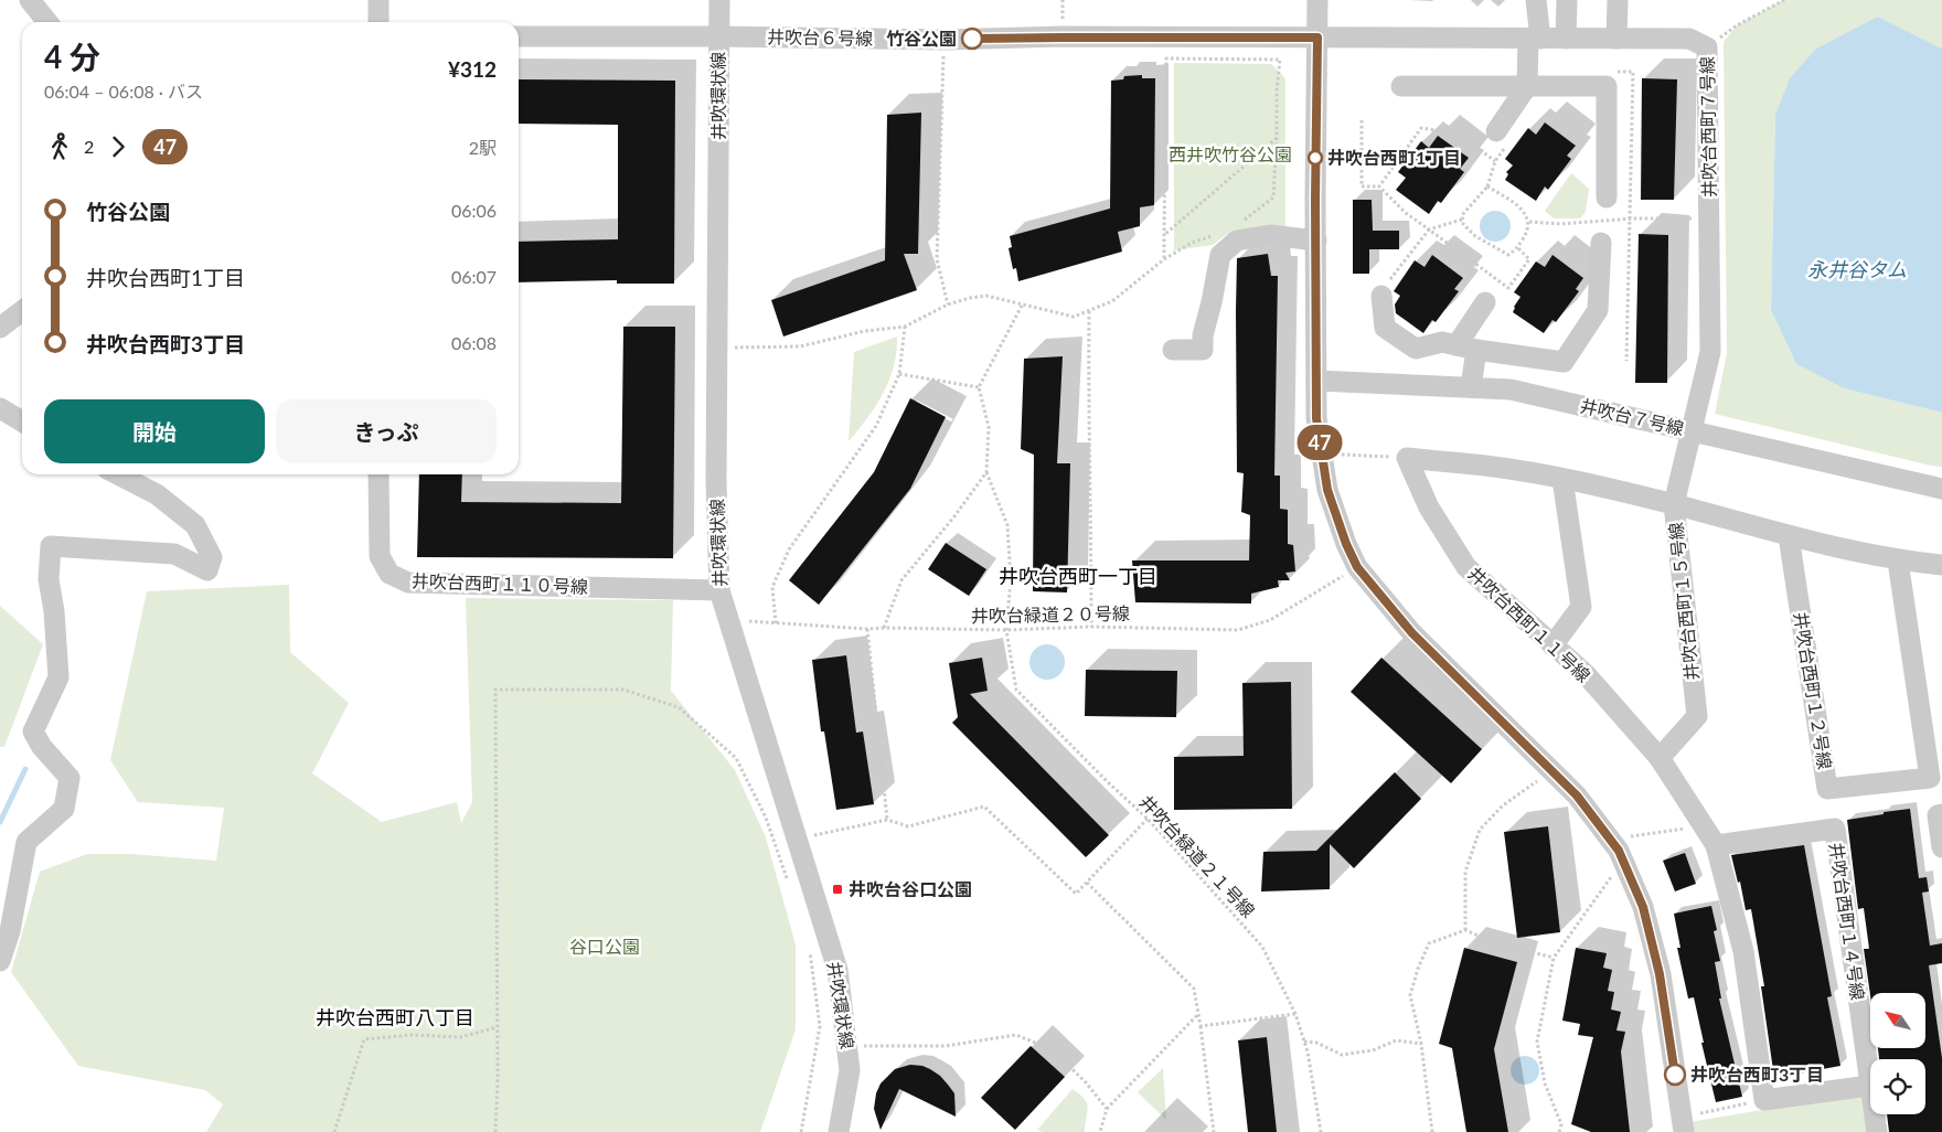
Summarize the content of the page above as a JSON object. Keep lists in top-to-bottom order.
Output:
{
  "streets": {
    "street": [
      "井吹台６号線",
      "井吹環状線",
      "井吹台西町７号線",
      "井吹台７号線",
      "井吹台西町１１０号線",
      "井吹台西町１５号線",
      "井吹台西町１１号線",
      "井吹台西町１２号線",
      "井吹台西町１４号線"
    ],
    "path": ["井吹台緑道２０号線", "井吹台緑道２１号線"]
  },
  "crossings": [
    ["井吹台６号線", "井吹環状線"],
    ["井吹台６号線", "井吹台西町７号線"],
    ["井吹環状線", "井吹台西町１１０号線"],
    ["井吹環状線", "井吹台緑道２０号線"],
    ["井吹台西町７号線", "井吹台７号線"],
    ["井吹台西町７号線", "井吹台西町１５号線"],
    ["井吹台７号線", "井吹台西町１５号線"],
    ["井吹台西町１５号線", "井吹台西町１１号線"],
    ["井吹台緑道２０号線", "井吹台緑道２１号線"],
    ["井吹台西町１１号線", "井吹台西町１４号線"]
  ],
  "districts": ["井吹台西町一丁目", "井吹台西町八丁目"],
  "water": ["永井谷タム"],
  "parks": ["西井吹竹谷公園", "谷口公園"],
  "places": {
    "other": ["竹谷公園", "井吹台西町1丁目", "井吹台西町3丁目"],
    "transit": ["井吹台谷口公園"]
  },
  "lines": ["bus line 47"],
  "north": "top left",
  "page": {
    "on_map": "47",
    "heading": ["4 分", "06:04 – 06:08 · バス", "¥312"],
    "legs": ["2", "47", "2駅"],
    "list": [
      {
        "name": "竹谷公園",
        "value": "06:06"
      },
      {
        "name": "井吹台西町1丁目",
        "value": "06:07"
      },
      {
        "name": "井吹台西町3丁目",
        "value": "06:08"
      }
    ],
    "buttons": ["開始", "きっぷ"]
  }
}
